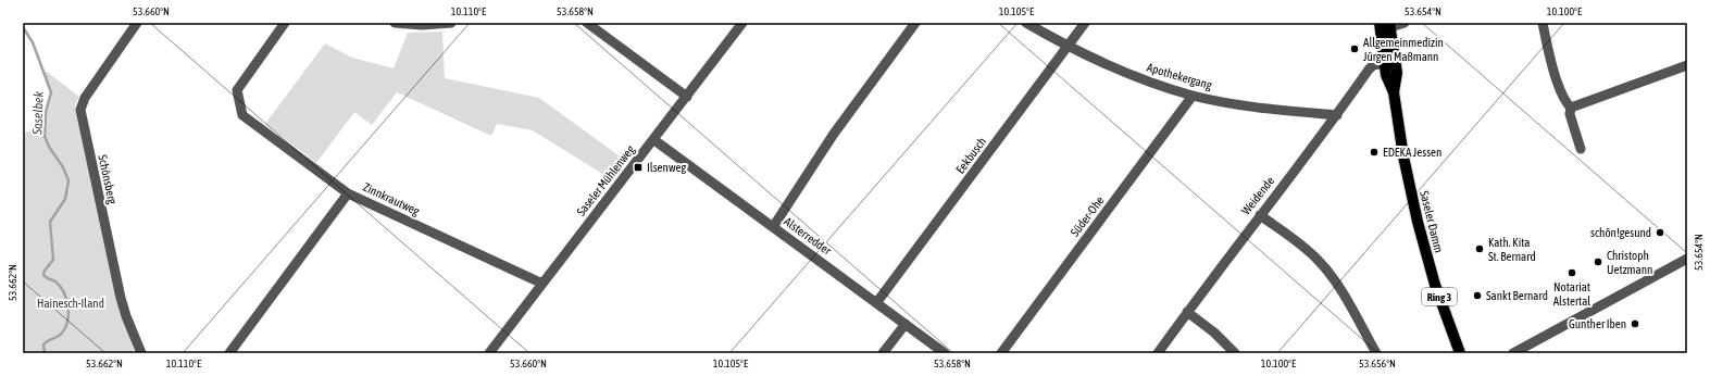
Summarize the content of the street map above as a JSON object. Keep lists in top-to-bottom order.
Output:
{
  "streets": {
    "main road": ["Saseler Damm", "Ring 3"],
    "street": [
      "Apothekergang",
      "Eekbusch",
      "Schönsberg",
      "Saseler Mühlenweg",
      "Weidende",
      "Zinnkrautweg",
      "Süder-Ohe",
      "Alsterredder"
    ]
  },
  "crossings": [
    ["Apothekergang", "Eekbusch"],
    ["Apothekergang", "Weidende"],
    ["Apothekergang", "Süder-Ohe"],
    ["Eekbusch", "Alsterredder"],
    ["Saseler Mühlenweg", "Zinnkrautweg"],
    ["Saseler Mühlenweg", "Alsterredder"],
    ["Weidende", "Saseler Damm"]
  ],
  "water": ["Saselbek"],
  "parks": ["Hainesch-Iland"],
  "places": {
    "other": [
      "Allgemeinmedizin Jürgen Maßmann",
      "EDEKA Jessen",
      "schön!gesund",
      "Kath. Kita St. Bernard",
      "Christoph Uetzmann",
      "Notariat Alstertal",
      "Sankt Bernard",
      "Gunther Iben"
    ],
    "transit": ["Ilsenweg"]
  },
  "coordinates": [
    "53.660°N",
    "10.110°E",
    "53.658°N",
    "10.105°E",
    "53.654°N",
    "10.100°E",
    "53.662°N",
    "53.656°N"
  ]
}
